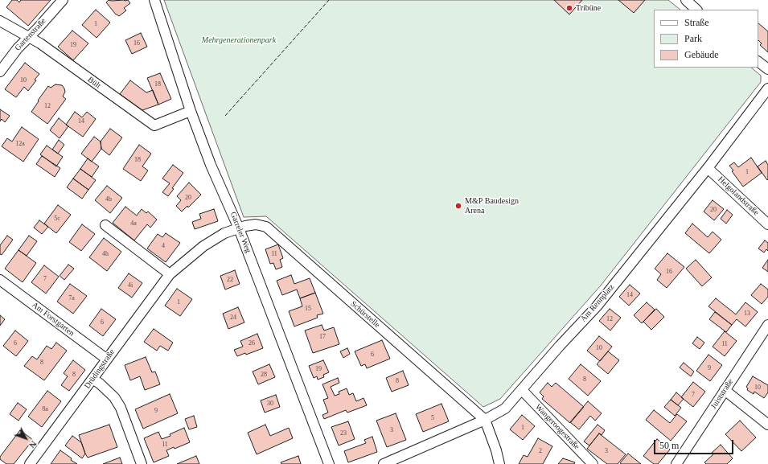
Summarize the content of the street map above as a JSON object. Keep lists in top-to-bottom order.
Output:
{
  "streets": {
    "street": [
      "Gartenstraße",
      "Bült",
      "Helgolandstraße",
      "Garreler Weg",
      "Am Rennplatz",
      "Schürstelle",
      "Am Forstgarten",
      "Drüdingstraße",
      "Juiststraße",
      "Wangeroogestraße"
    ]
  },
  "crossings": [
    ["Gartenstraße", "Bült"],
    ["Bült", "Garreler Weg"],
    ["Helgolandstraße", "Am Rennplatz"],
    ["Garreler Weg", "Schürstelle"],
    ["Garreler Weg", "Drüdingstraße"],
    ["Am Rennplatz", "Schürstelle"],
    ["Am Rennplatz", "Wangeroogestraße"],
    ["Schürstelle", "Drüdingstraße"],
    ["Am Forstgarten", "Drüdingstraße"]
  ],
  "parks": ["Mehrgenerationenpark"],
  "places": ["Tribüne", "M&P Baudesign Arena"],
  "house_numbers": [
    "1",
    "16",
    "19",
    "10",
    "18",
    "12",
    "14",
    "12a",
    "18",
    "1",
    "20",
    "4b",
    "20",
    "5c",
    "4a",
    "4",
    "4h",
    "11",
    "16",
    "7",
    "22",
    "4i",
    "14",
    "7a",
    "1",
    "15",
    "13",
    "24",
    "12",
    "6",
    "17",
    "6",
    "26",
    "11",
    "10",
    "6",
    "8",
    "9",
    "19",
    "8",
    "28",
    "8",
    "8",
    "10",
    "7",
    "30",
    "8a",
    "9",
    "5",
    "1",
    "3",
    "23",
    "11",
    "2",
    "3"
  ],
  "legend": ["Straße", "Park", "Gebäude"],
  "scale_bar": "50 m",
  "north": "bottom right"
}
